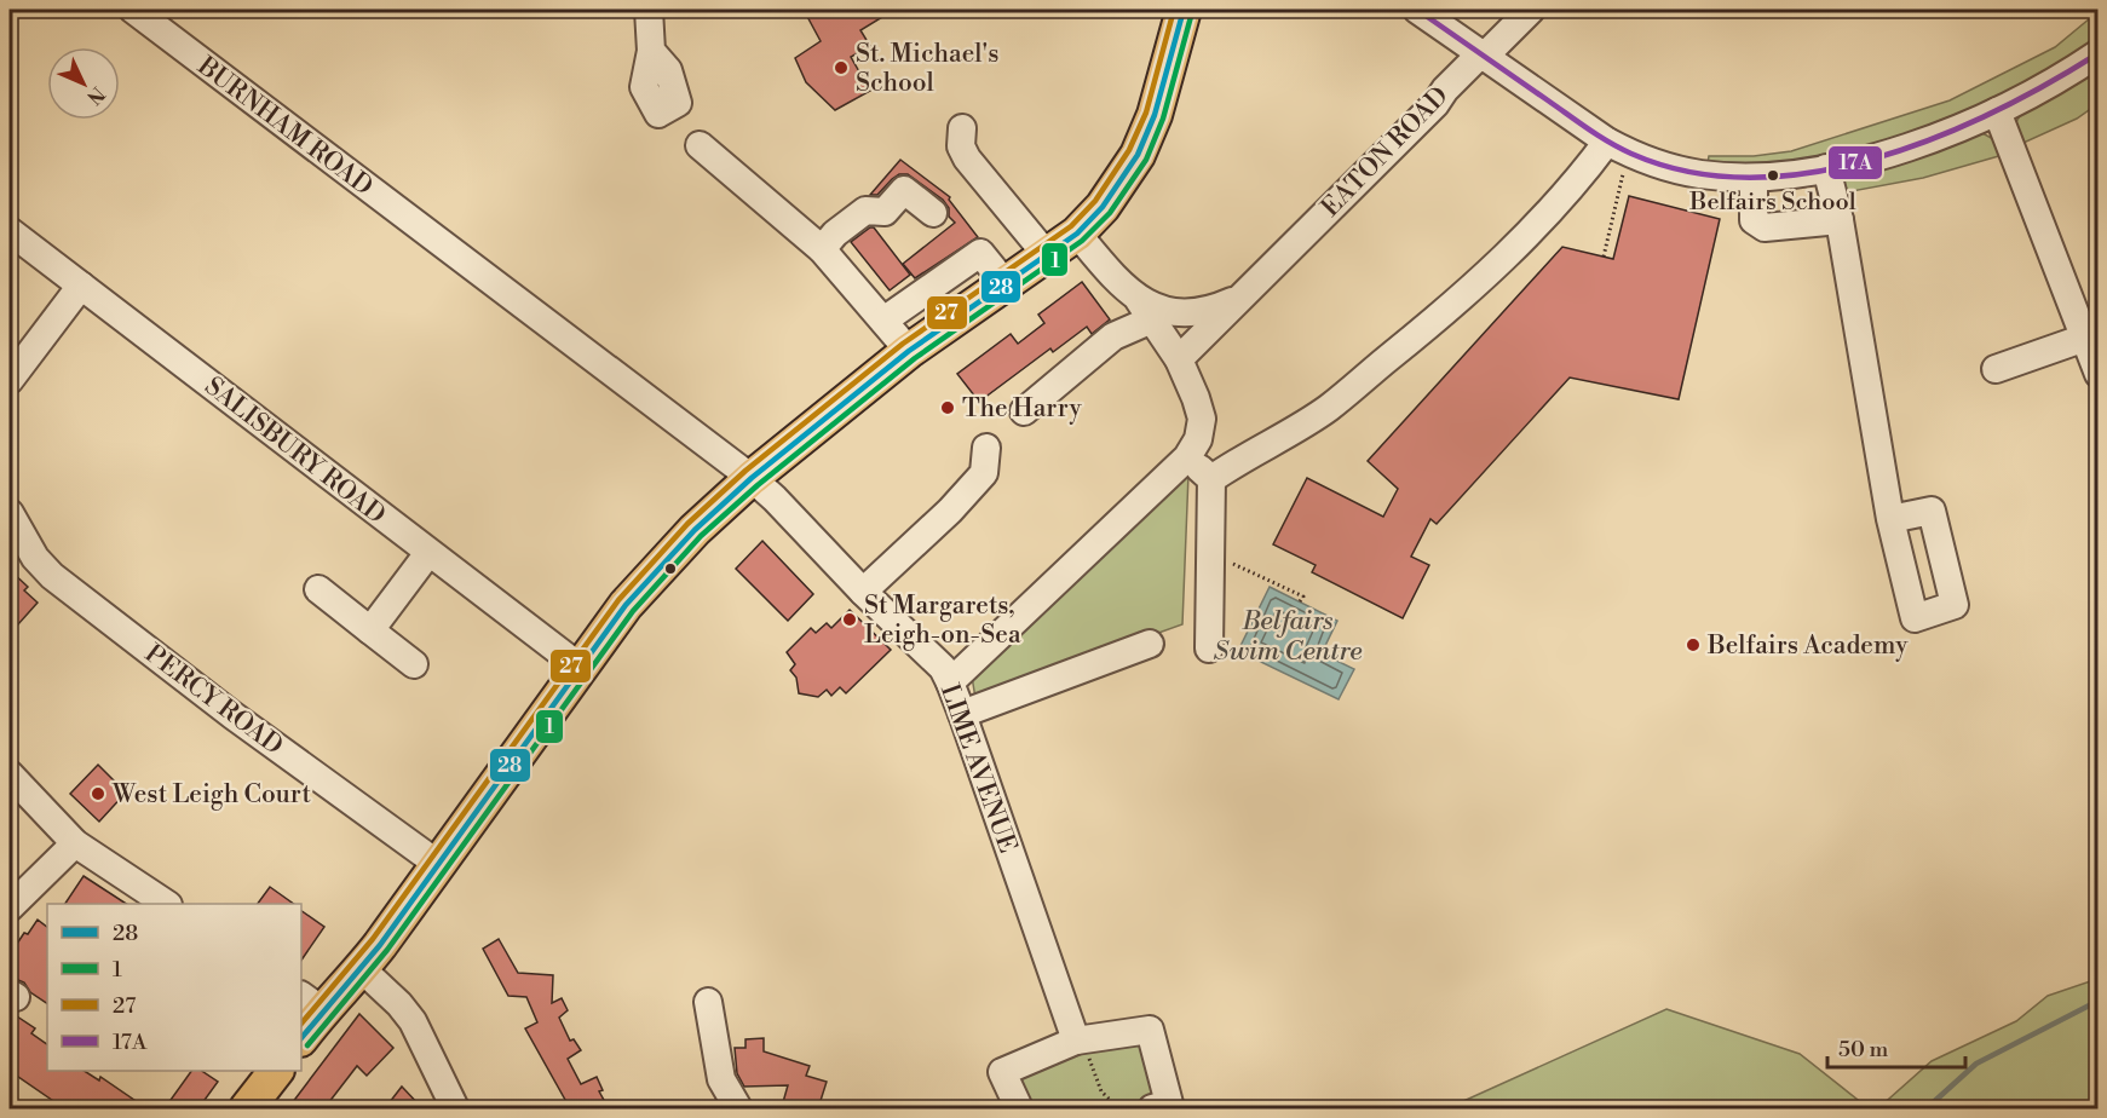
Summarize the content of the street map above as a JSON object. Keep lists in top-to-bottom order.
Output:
{
  "streets": {
    "street": [
      "BURNHAM ROAD",
      "EATON ROAD",
      "SALISBURY ROAD",
      "PERCY ROAD",
      "LIME AVENUE"
    ]
  },
  "crossings": [
    ["BURNHAM ROAD", "LIME AVENUE"]
  ],
  "water": ["Belfairs Swim Centre"],
  "places": [
    "St. Michael's School",
    "Belfairs School",
    "The Harry",
    "St Margarets, Leigh-on-Sea",
    "Belfairs Academy",
    "West Leigh Court"
  ],
  "lines": [
    "transit line 28",
    "transit line 27",
    "transit line 17A",
    "transit line 1"
  ],
  "legend": [
    "28",
    "1",
    "27",
    "17A"
  ],
  "scale_bar": "50 m",
  "north": "bottom right"
}
